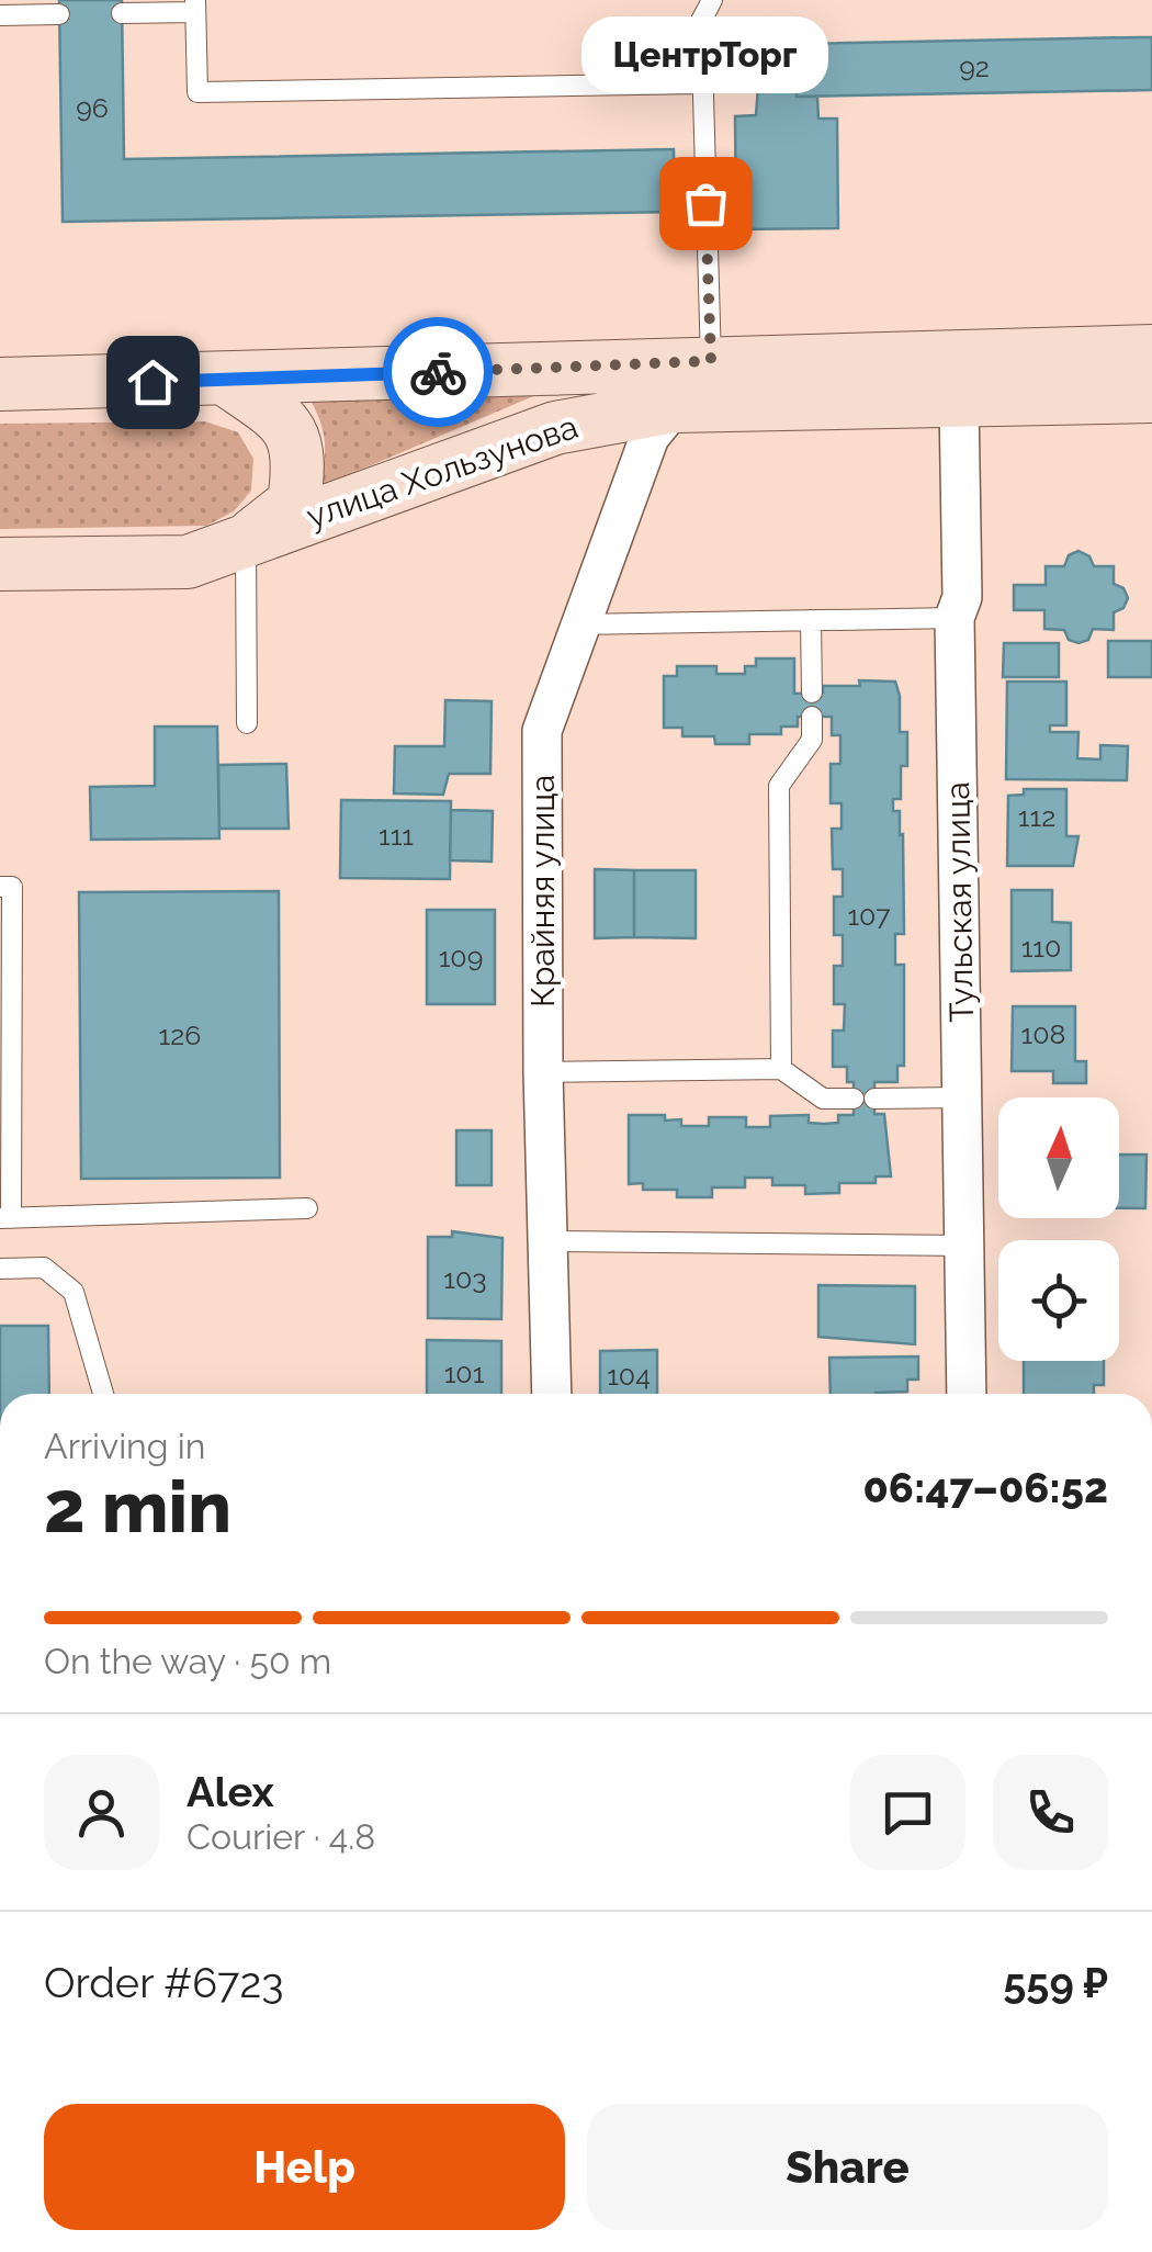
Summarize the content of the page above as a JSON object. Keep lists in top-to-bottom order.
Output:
{
  "streets": {
    "main road": ["улица Хользунова"],
    "street": ["Крайняя улица", "Тульская улица"]
  },
  "crossings": [
    ["улица Хользунова", "Крайняя улица"],
    ["улица Хользунова", "Тульская улица"]
  ],
  "places": ["ЦентрТорг"],
  "house_numbers": [
    "92",
    "96",
    "112",
    "111",
    "107",
    "110",
    "109",
    "108",
    "126",
    "103",
    "101",
    "104"
  ],
  "north": "top",
  "page": {
    "bubble": "ЦентрТорг",
    "heading": ["2 min", "Arriving in", "06:47–06:52"],
    "panel": [
      "Alex",
      "Courier · 4.8",
      "Order #6723",
      "559 ₽"
    ],
    "bar": "On the way · 50 m",
    "buttons": ["Help", "Share"]
  }
}
